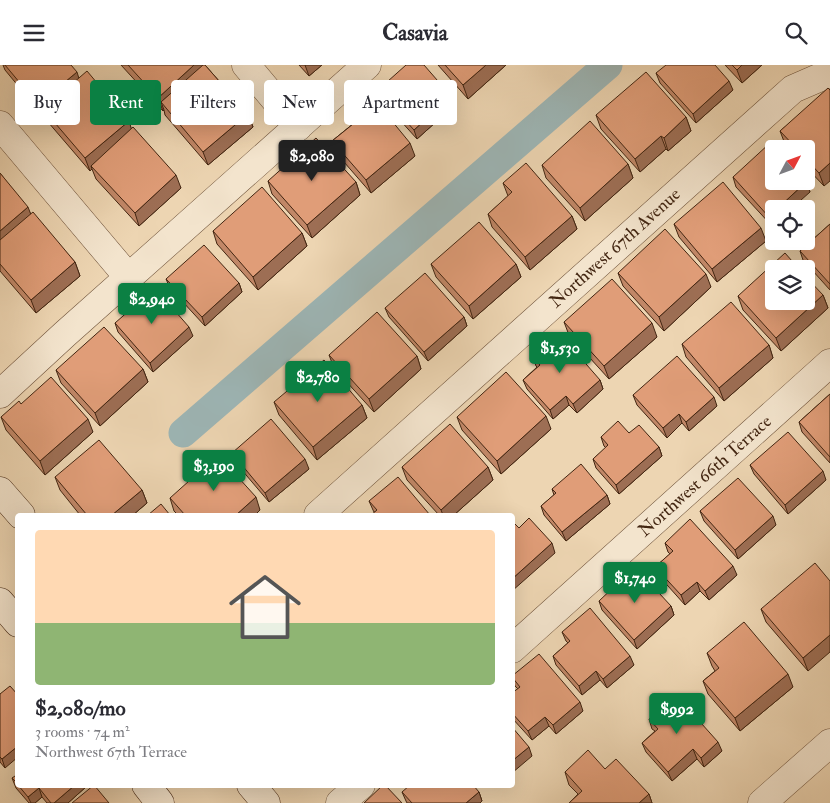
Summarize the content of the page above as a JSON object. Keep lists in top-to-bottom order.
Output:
{
  "streets": {
    "street": ["Northwest 67th Avenue", "Northwest 66th Terrace"]
  },
  "north": "top right",
  "page": {
    "header": "Casavia",
    "chip": [
      "Buy",
      "Rent",
      "Filters",
      "New",
      "Apartment"
    ],
    "price": [
      "$2,080",
      "$2,940",
      "$1,530",
      "$2,780",
      "$3,190",
      "$1,740",
      "$992"
    ],
    "list": [
      {
        "name": "$2,080/mo",
        "note": "3 rooms · 74 m² · Northwest 67th Terrace"
      }
    ]
  }
}
